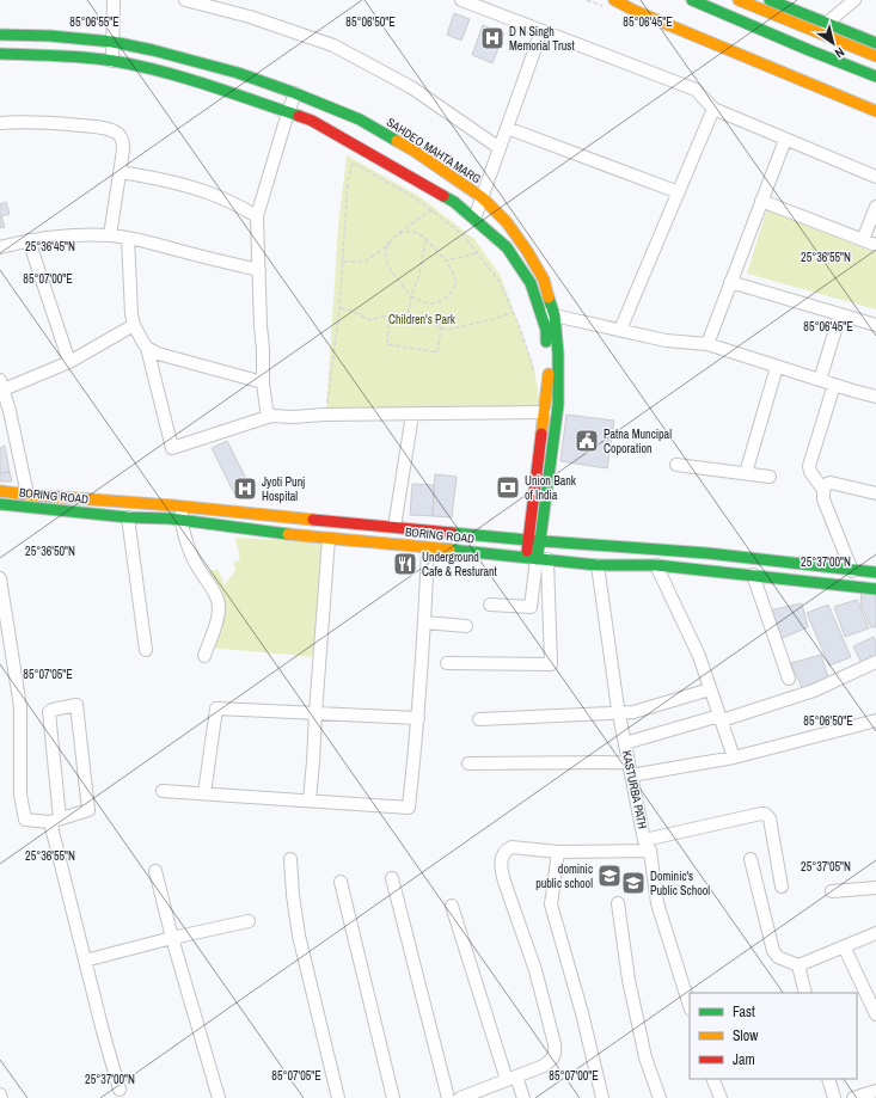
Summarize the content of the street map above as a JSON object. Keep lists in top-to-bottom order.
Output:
{
  "streets": {
    "street": ["SAHDEO MAHTA MARG", "BORING ROAD", "KASTURBA PATH"]
  },
  "crossings": [
    ["SAHDEO MAHTA MARG", "BORING ROAD"],
    ["BORING ROAD", "KASTURBA PATH"]
  ],
  "parks": ["Children's Park"],
  "places": {
    "hospital": ["D N Singh Memorial Trust", "Jyoti Punj Hospital"],
    "public building": ["Patna Muncipal Coporation"],
    "bank": ["Union Bank of India"],
    "restaurant": ["Underground Cafe & Resturant"],
    "school or university": ["dominic public school", "Dominic's Public School"]
  },
  "legend": ["Fast", "Slow", "Jam"],
  "north": "bottom right",
  "coordinates": [
    "85°06'50\"E",
    "85°06'45\"E",
    "85°06'55\"E",
    "25°36'45\"N",
    "25°36'55\"N",
    "85°07'00\"E",
    "25°36'50\"N",
    "25°37'00\"N",
    "85°07'05\"E",
    "25°37'05\"N"
  ]
}
